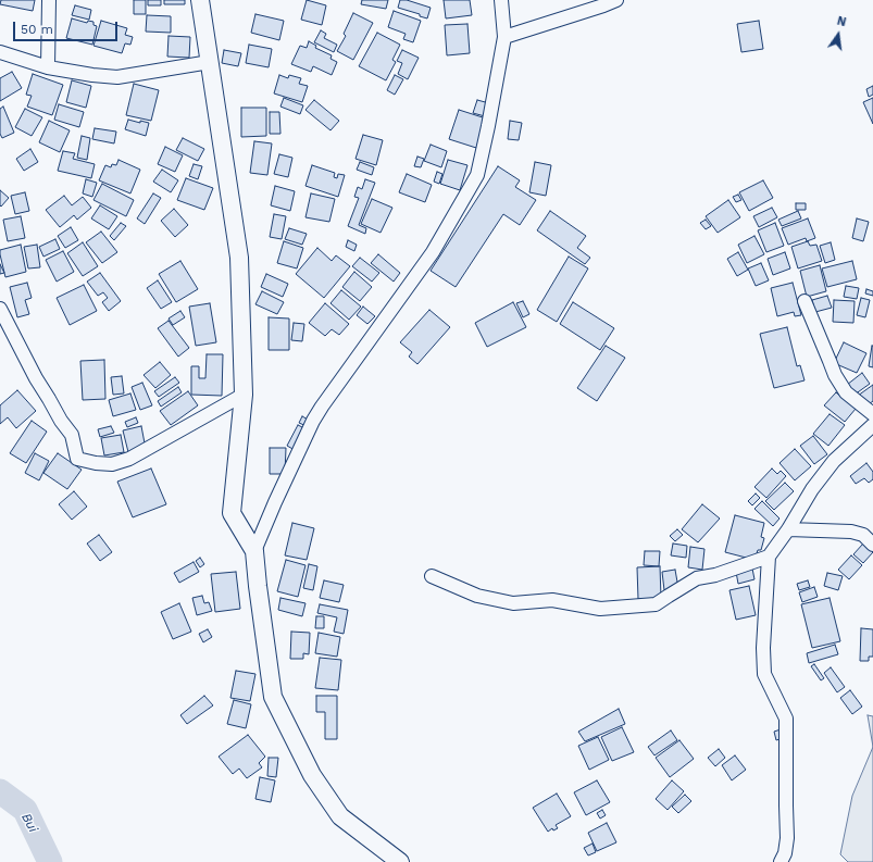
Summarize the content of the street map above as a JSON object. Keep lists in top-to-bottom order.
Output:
{
  "water": ["Bui"],
  "scale_bar": "50 m",
  "north": "top"
}
